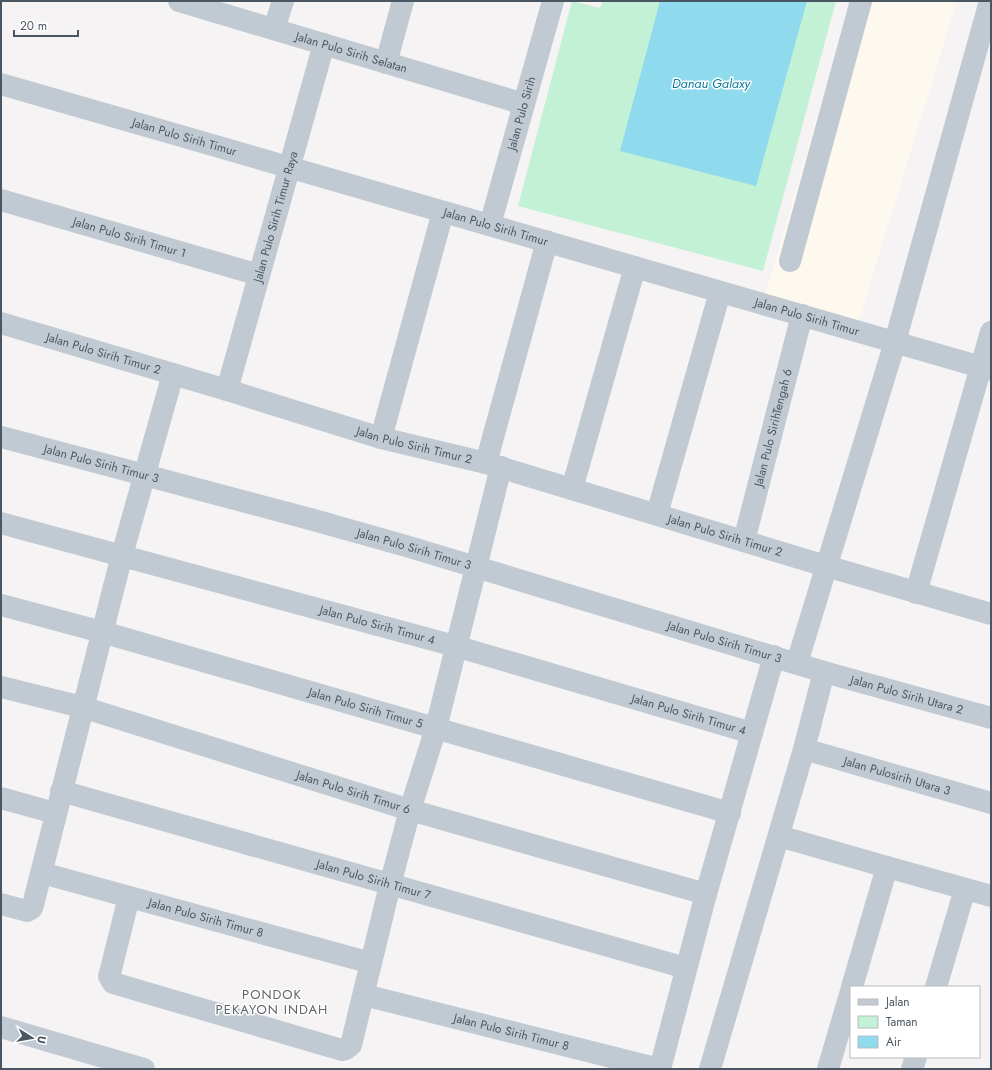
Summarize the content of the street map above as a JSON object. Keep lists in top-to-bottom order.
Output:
{
  "streets": {
    "street": [
      "Jalan Pulo Sirih Selatan",
      "Jalan Pulo Sirih",
      "Jalan Pulo Sirih Timur",
      "Jalan Pulo Sirih Timur Raya",
      "Jalan Pulo Sirih Timur 1",
      "Jalan Pulo Sirih Timur 2",
      "Jalan Pulo SirihTengah 6",
      "Jalan Pulo Sirih Timur 3",
      "Jalan Pulo Sirih Timur 4",
      "Jalan Pulo Sirih Utara 2",
      "Jalan Pulo Sirih Timur 5",
      "Jalan Pulosirih Utara 3",
      "Jalan Pulo Sirih Timur 6",
      "Jalan Pulo Sirih Timur 7",
      "Jalan Pulo Sirih Timur 8"
    ]
  },
  "crossings": [
    ["Jalan Pulo Sirih Selatan", "Jalan Pulo Sirih"],
    ["Jalan Pulo Sirih Selatan", "Jalan Pulo Sirih Timur Raya"],
    ["Jalan Pulo Sirih", "Jalan Pulo Sirih Timur"],
    ["Jalan Pulo Sirih Timur", "Jalan Pulo Sirih Timur Raya"],
    ["Jalan Pulo Sirih Timur", "Jalan Pulo SirihTengah 6"],
    ["Jalan Pulo Sirih Timur Raya", "Jalan Pulo Sirih Timur 1"],
    ["Jalan Pulo Sirih Timur Raya", "Jalan Pulo Sirih Timur 2"],
    ["Jalan Pulo Sirih Timur 2", "Jalan Pulo SirihTengah 6"],
    ["Jalan Pulo Sirih Timur 3", "Jalan Pulo Sirih Utara 2"]
  ],
  "districts": ["PONDOK PEKAYON INDAH"],
  "water": ["Danau Galaxy"],
  "legend": ["Jalan", "Taman", "Air"],
  "scale_bar": "20 m",
  "north": "right"
}
